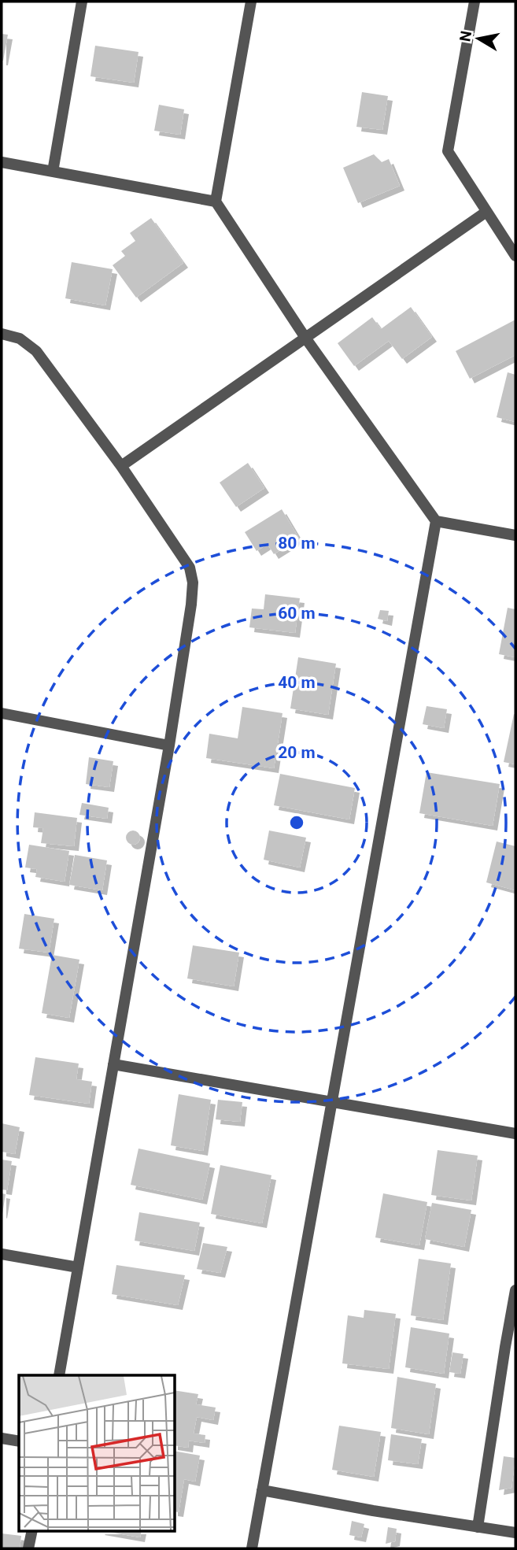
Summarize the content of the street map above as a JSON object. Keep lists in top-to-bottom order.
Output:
{
  "north": "left",
  "rings": [
    "80 m",
    "60 m",
    "40 m",
    "20 m"
  ]
}
